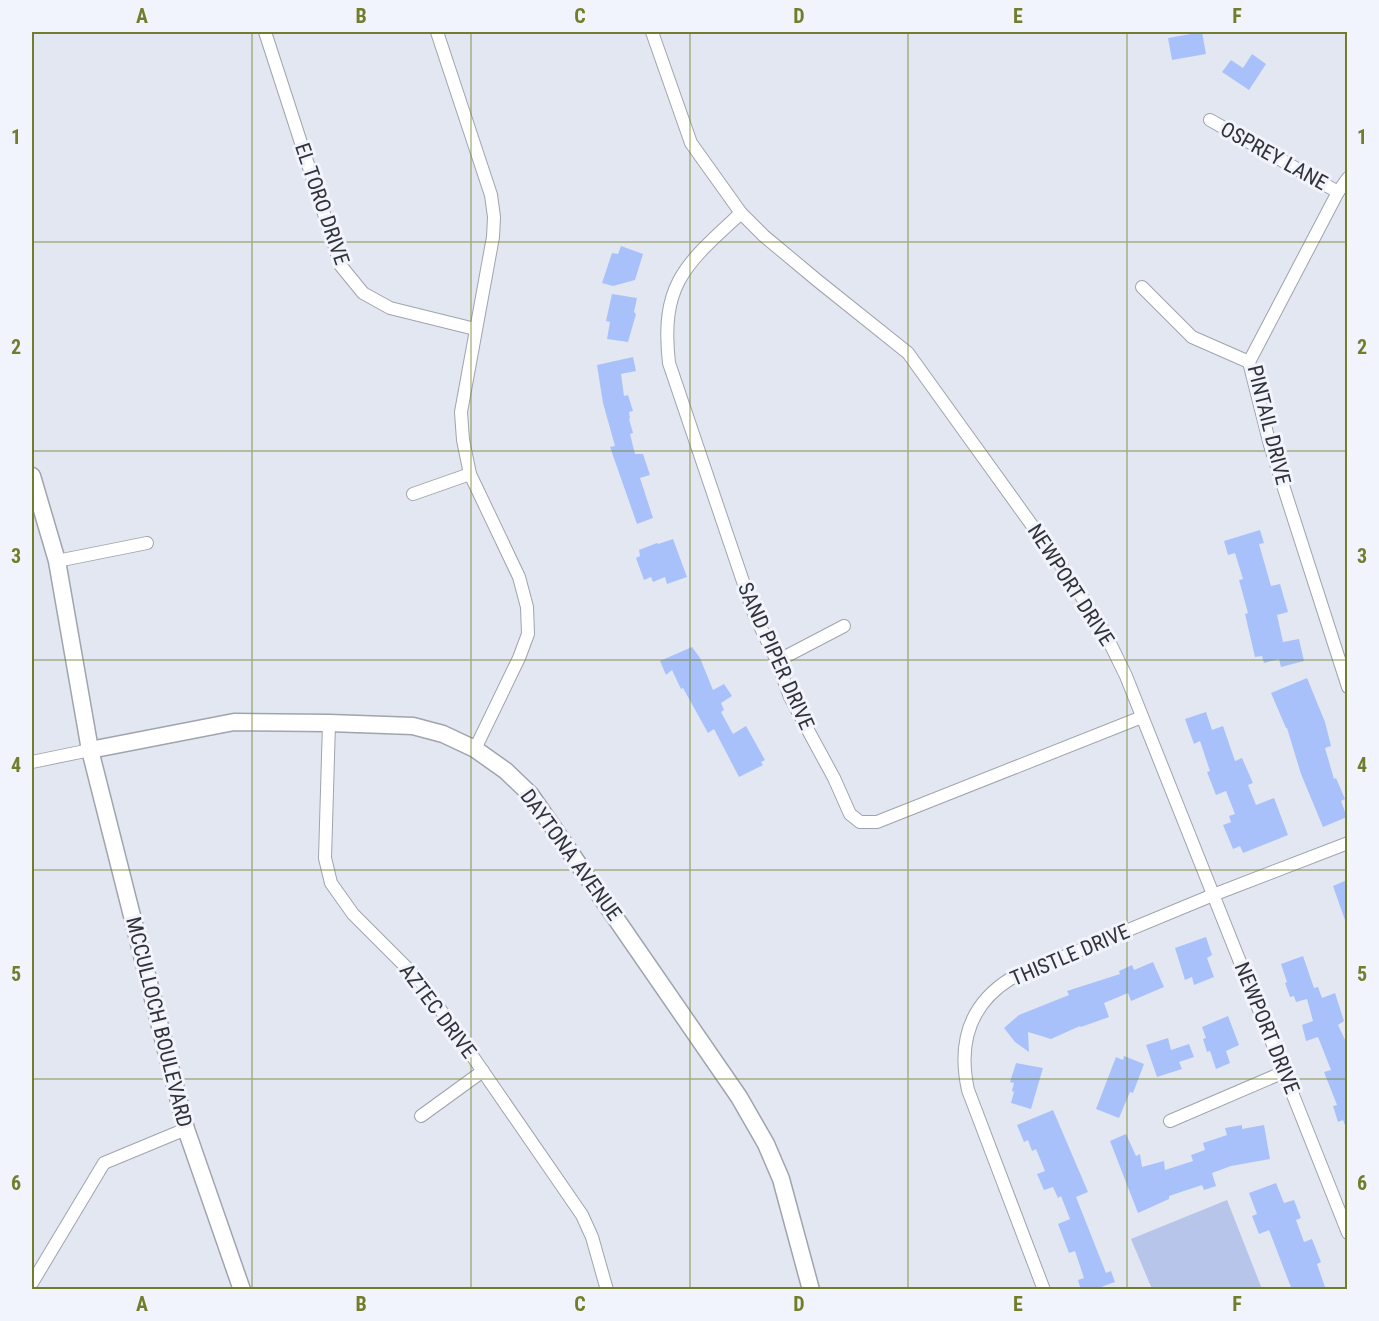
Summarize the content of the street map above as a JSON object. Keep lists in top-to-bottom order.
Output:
{
  "streets": {
    "street": [
      "OSPREY LANE",
      "EL TORO DRIVE",
      "PINTAIL DRIVE",
      "NEWPORT DRIVE",
      "SAND PIPER DRIVE",
      "DAYTONA AVENUE",
      "THISTLE DRIVE",
      "AZTEC DRIVE",
      "MCCULLOCH BOULEVARD"
    ]
  },
  "crossings": [
    ["OSPREY LANE", "PINTAIL DRIVE"],
    ["NEWPORT DRIVE", "SAND PIPER DRIVE"],
    ["NEWPORT DRIVE", "THISTLE DRIVE"],
    ["DAYTONA AVENUE", "AZTEC DRIVE"],
    ["DAYTONA AVENUE", "MCCULLOCH BOULEVARD"]
  ],
  "grid": {
    "columns": [
      "A",
      "B",
      "C",
      "D",
      "E",
      "F"
    ],
    "rows": [
      "1",
      "2",
      "3",
      "4",
      "5",
      "6"
    ]
  }
}
